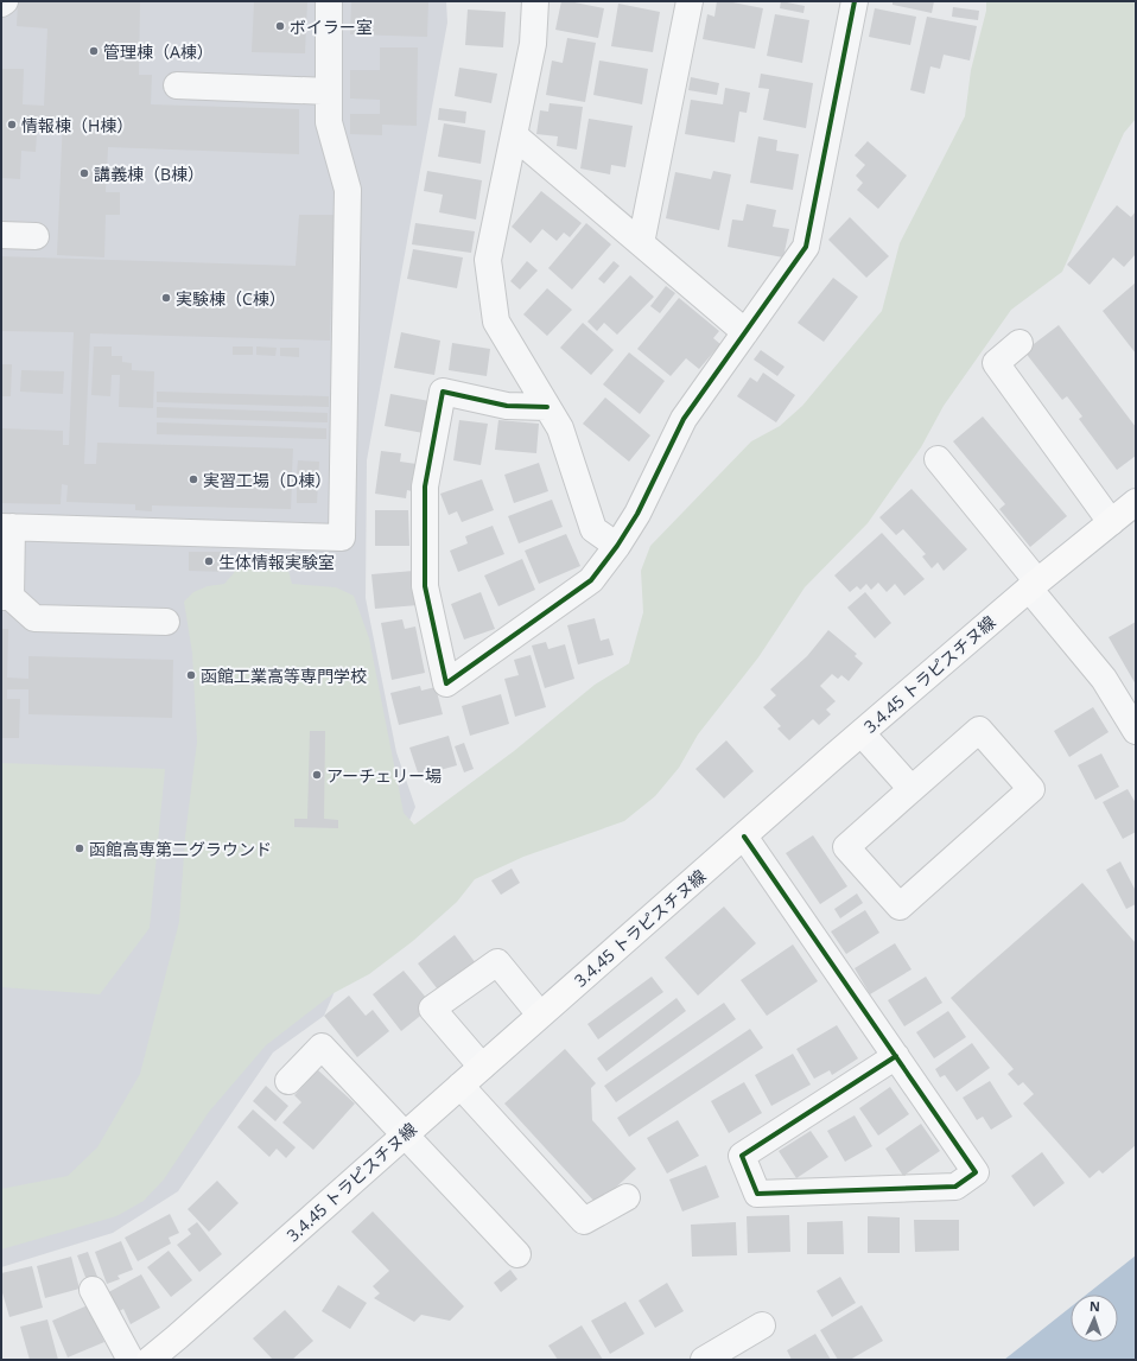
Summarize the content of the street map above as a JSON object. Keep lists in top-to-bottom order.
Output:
{
  "streets": {
    "main road": ["3.4.45 トラピスチヌ線"]
  },
  "places": [
    "ボイラー室",
    "管理棟（A棟）",
    "情報棟（H棟）",
    "講義棟（B棟）",
    "実験棟（C棟）",
    "実習工場（D棟）",
    "生体情報実験室",
    "函館工業高等専門学校",
    "アーチェリー場",
    "函館高専第二グラウンド"
  ],
  "north": "top"
}
